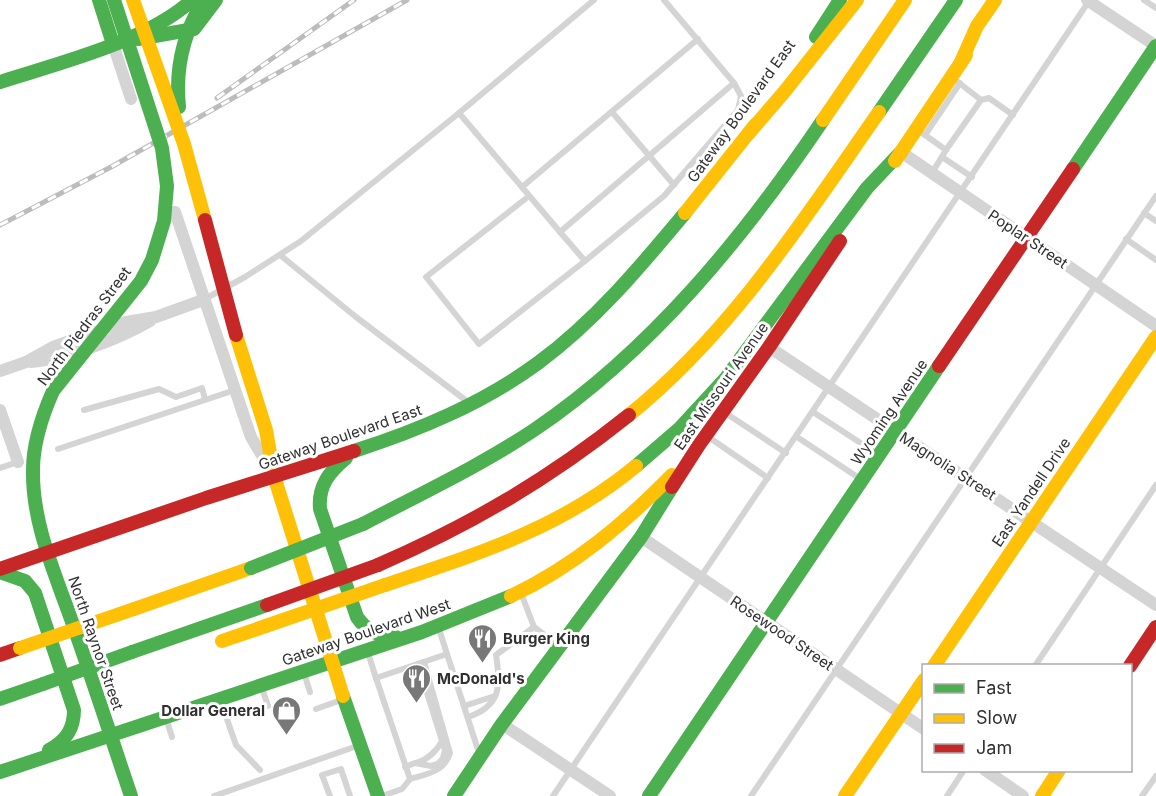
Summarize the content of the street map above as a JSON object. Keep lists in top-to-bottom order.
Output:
{
  "streets": {
    "main road": [
      "Gateway Boulevard East",
      "North Piedras Street",
      "East Missouri Avenue",
      "Wyoming Avenue",
      "East Yandell Drive",
      "Gateway Boulevard West",
      "North Raynor Street"
    ],
    "street": ["Poplar Street", "Magnolia Street", "Rosewood Street"]
  },
  "crossings": [
    ["Gateway Boulevard East", "North Raynor Street"],
    ["Poplar Street", "East Missouri Avenue"],
    ["Poplar Street", "Wyoming Avenue"],
    ["North Piedras Street", "North Raynor Street"],
    ["East Missouri Avenue", "Magnolia Street"],
    ["East Missouri Avenue", "Gateway Boulevard West"],
    ["East Missouri Avenue", "Rosewood Street"],
    ["Wyoming Avenue", "Magnolia Street"],
    ["Wyoming Avenue", "Rosewood Street"],
    ["Magnolia Street", "East Yandell Drive"],
    ["Gateway Boulevard West", "North Raynor Street"]
  ],
  "places": {
    "restaurant": ["Burger King", "McDonald's"],
    "shop": ["Dollar General"]
  },
  "legend": ["Fast", "Slow", "Jam"]
}
